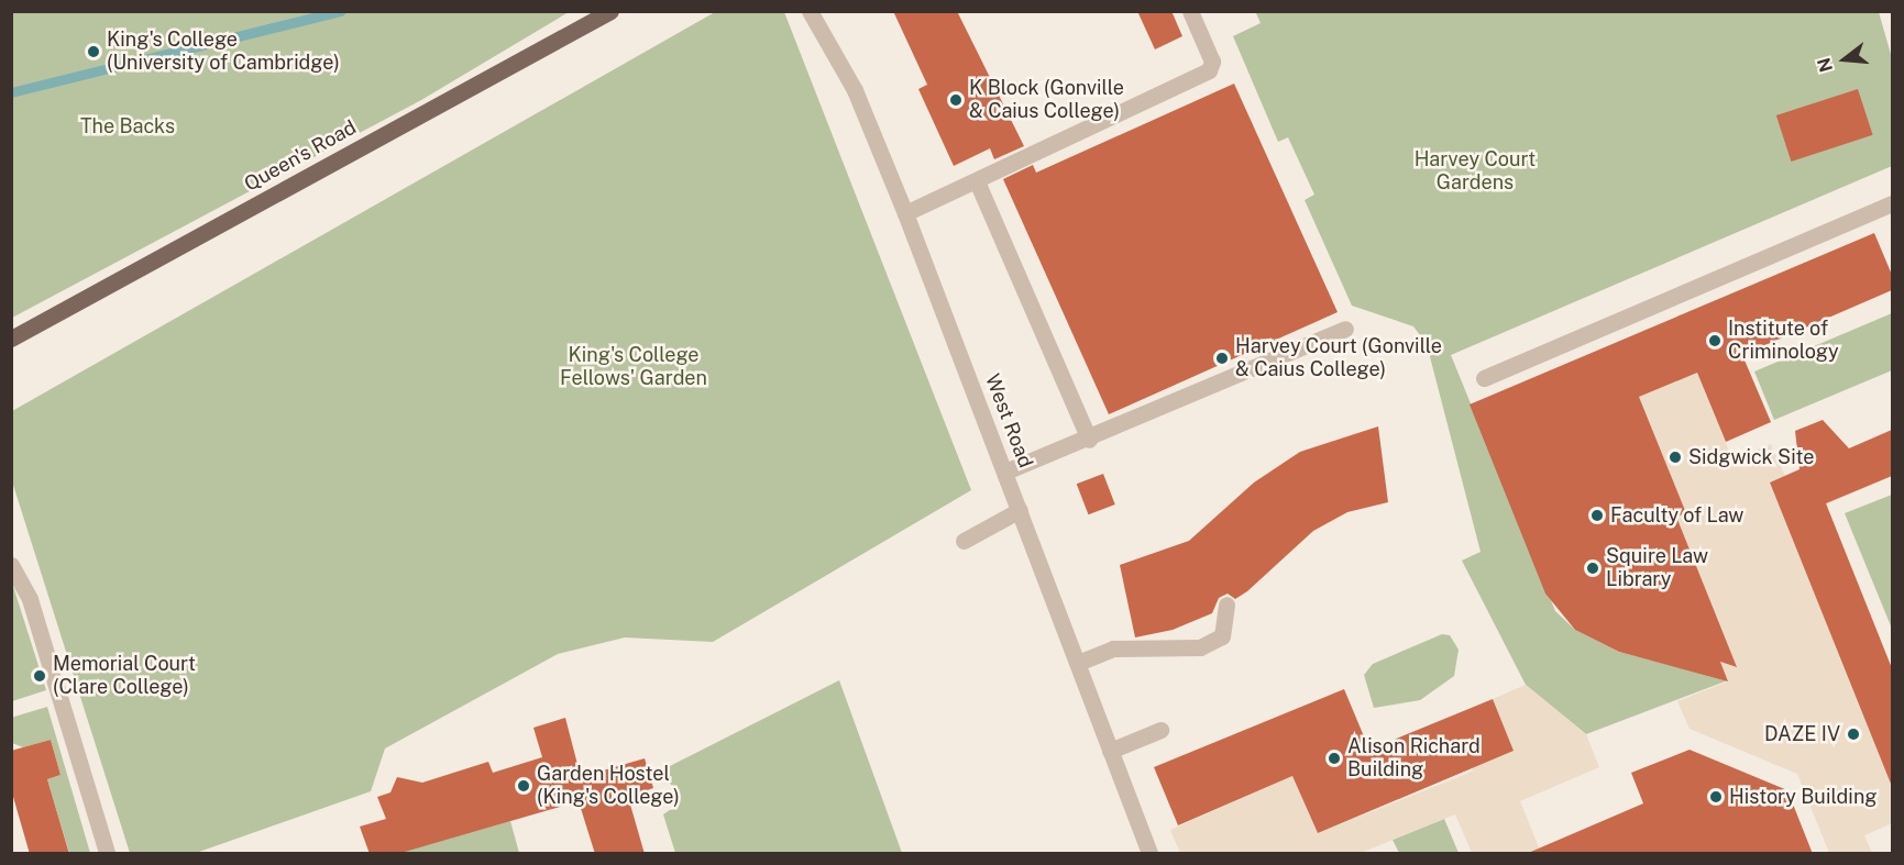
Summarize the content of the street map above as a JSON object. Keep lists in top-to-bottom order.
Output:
{
  "streets": {
    "main road": ["Queen's Road"],
    "street": ["West Road"]
  },
  "parks": ["The Backs", "Harvey Court Gardens", "King's College Fellows' Garden"],
  "places": [
    "King's College (University of Cambridge)",
    "K Block (Gonville & Caius College)",
    "Institute of Criminology",
    "Harvey Court (Gonville & Caius College)",
    "Sidgwick Site",
    "Faculty of Law",
    "Squire Law Library",
    "Memorial Court (Clare College)",
    "DAZE IV",
    "Alison Richard Building",
    "Garden Hostel (King's College)",
    "History Building"
  ],
  "north": "left"
}
